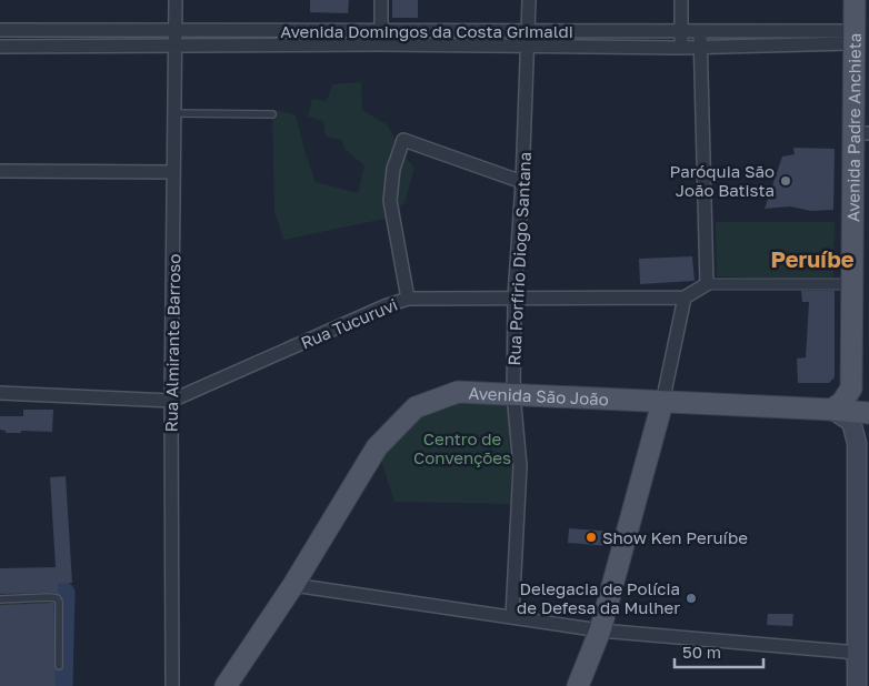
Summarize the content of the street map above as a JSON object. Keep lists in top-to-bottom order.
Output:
{
  "streets": {
    "main road": ["Avenida Padre Anchieta", "Avenida São João"],
    "street": [
      "Avenida Domingos da Costa Grimaldi",
      "Rua Porfirio Diogo Santana",
      "Rua Tucuruvi",
      "Rua Almirante Barroso"
    ]
  },
  "crossings": [
    ["Avenida Domingos da Costa Grimaldi", "Avenida Padre Anchieta"],
    ["Avenida Domingos da Costa Grimaldi", "Rua Porfirio Diogo Santana"],
    ["Avenida Domingos da Costa Grimaldi", "Rua Almirante Barroso"],
    ["Rua Porfirio Diogo Santana", "Rua Tucuruvi"],
    ["Rua Porfirio Diogo Santana", "Avenida São João"],
    ["Rua Tucuruvi", "Rua Almirante Barroso"]
  ],
  "districts": ["Peruíbe"],
  "parks": ["Centro de Convenções"],
  "places": ["Paróquia São João Batista", "Show Ken Peruíbe", "Delegacia de Polícia de Defesa da Mulher"],
  "scale_bar": "50 m"
}
